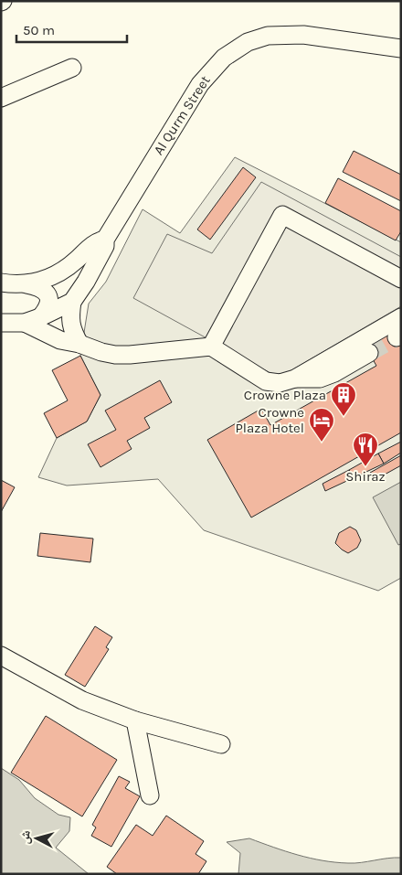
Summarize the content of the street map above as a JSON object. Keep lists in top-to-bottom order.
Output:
{
  "streets": {
    "street": ["Al Qurm Street"]
  },
  "places": {
    "building": ["Crowne Plaza"],
    "hotel": ["Crowne Plaza Hotel"],
    "restaurant": ["Shiraz"]
  },
  "scale_bar": "50 m",
  "north": "left"
}
